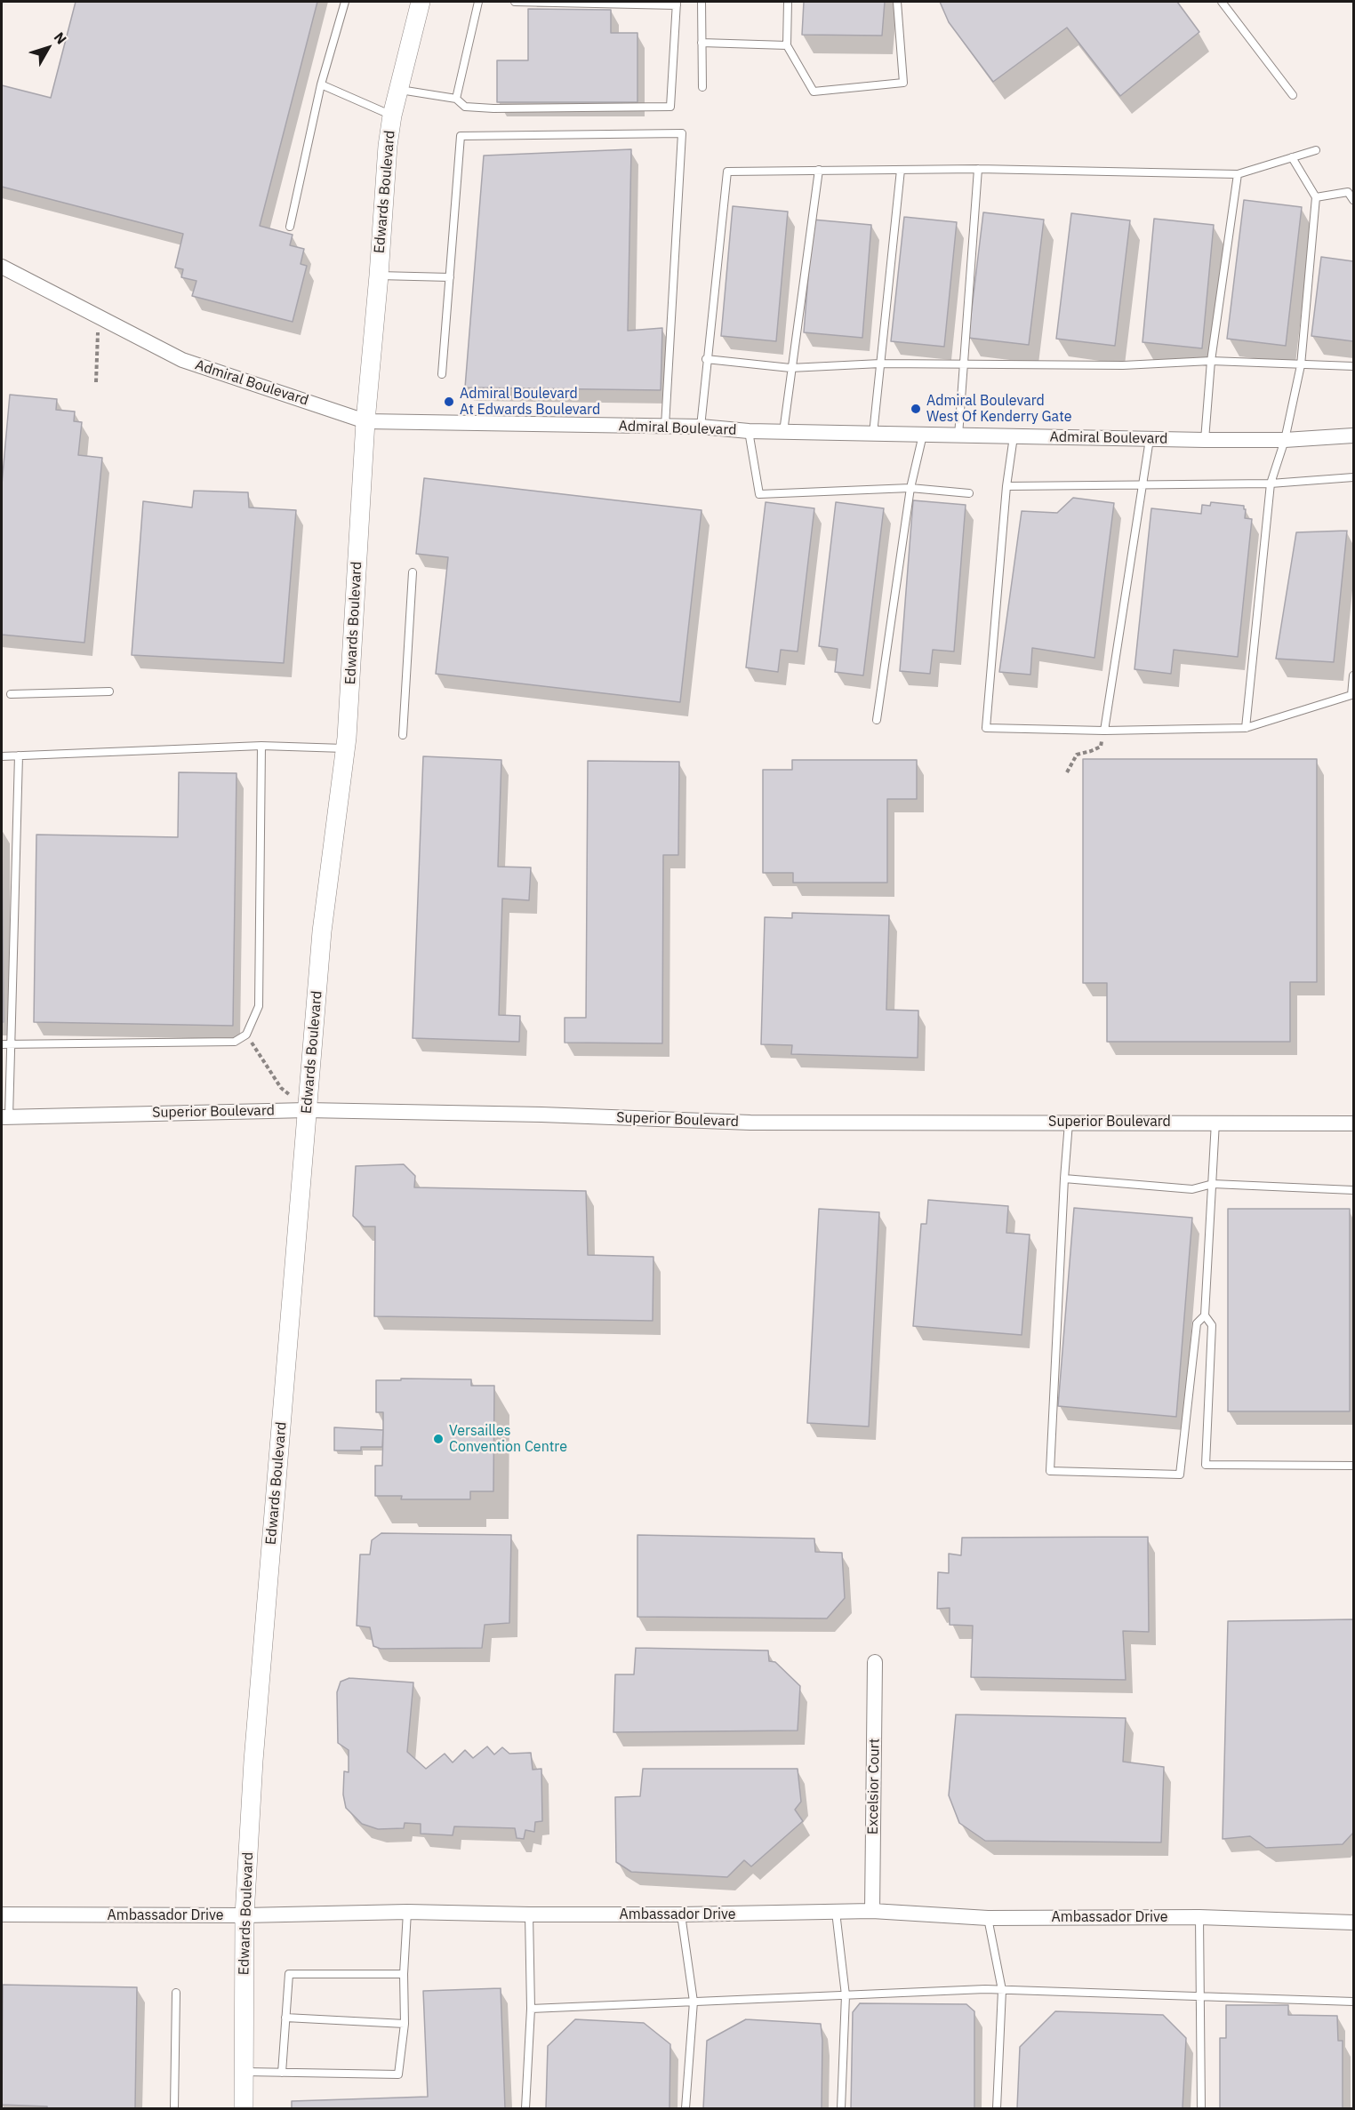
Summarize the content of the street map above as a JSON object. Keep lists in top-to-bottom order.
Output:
{
  "streets": {
    "street": [
      "Edwards Boulevard",
      "Admiral Boulevard",
      "Superior Boulevard",
      "Excelsior Court",
      "Ambassador Drive"
    ]
  },
  "crossings": [
    ["Edwards Boulevard", "Admiral Boulevard"],
    ["Edwards Boulevard", "Superior Boulevard"],
    ["Edwards Boulevard", "Ambassador Drive"],
    ["Excelsior Court", "Ambassador Drive"]
  ],
  "places": ["Admiral Boulevard At Edwards Boulevard", "Admiral Boulevard West Of Kenderry Gate", "Versailles Convention Centre"],
  "north": "top right"
}
